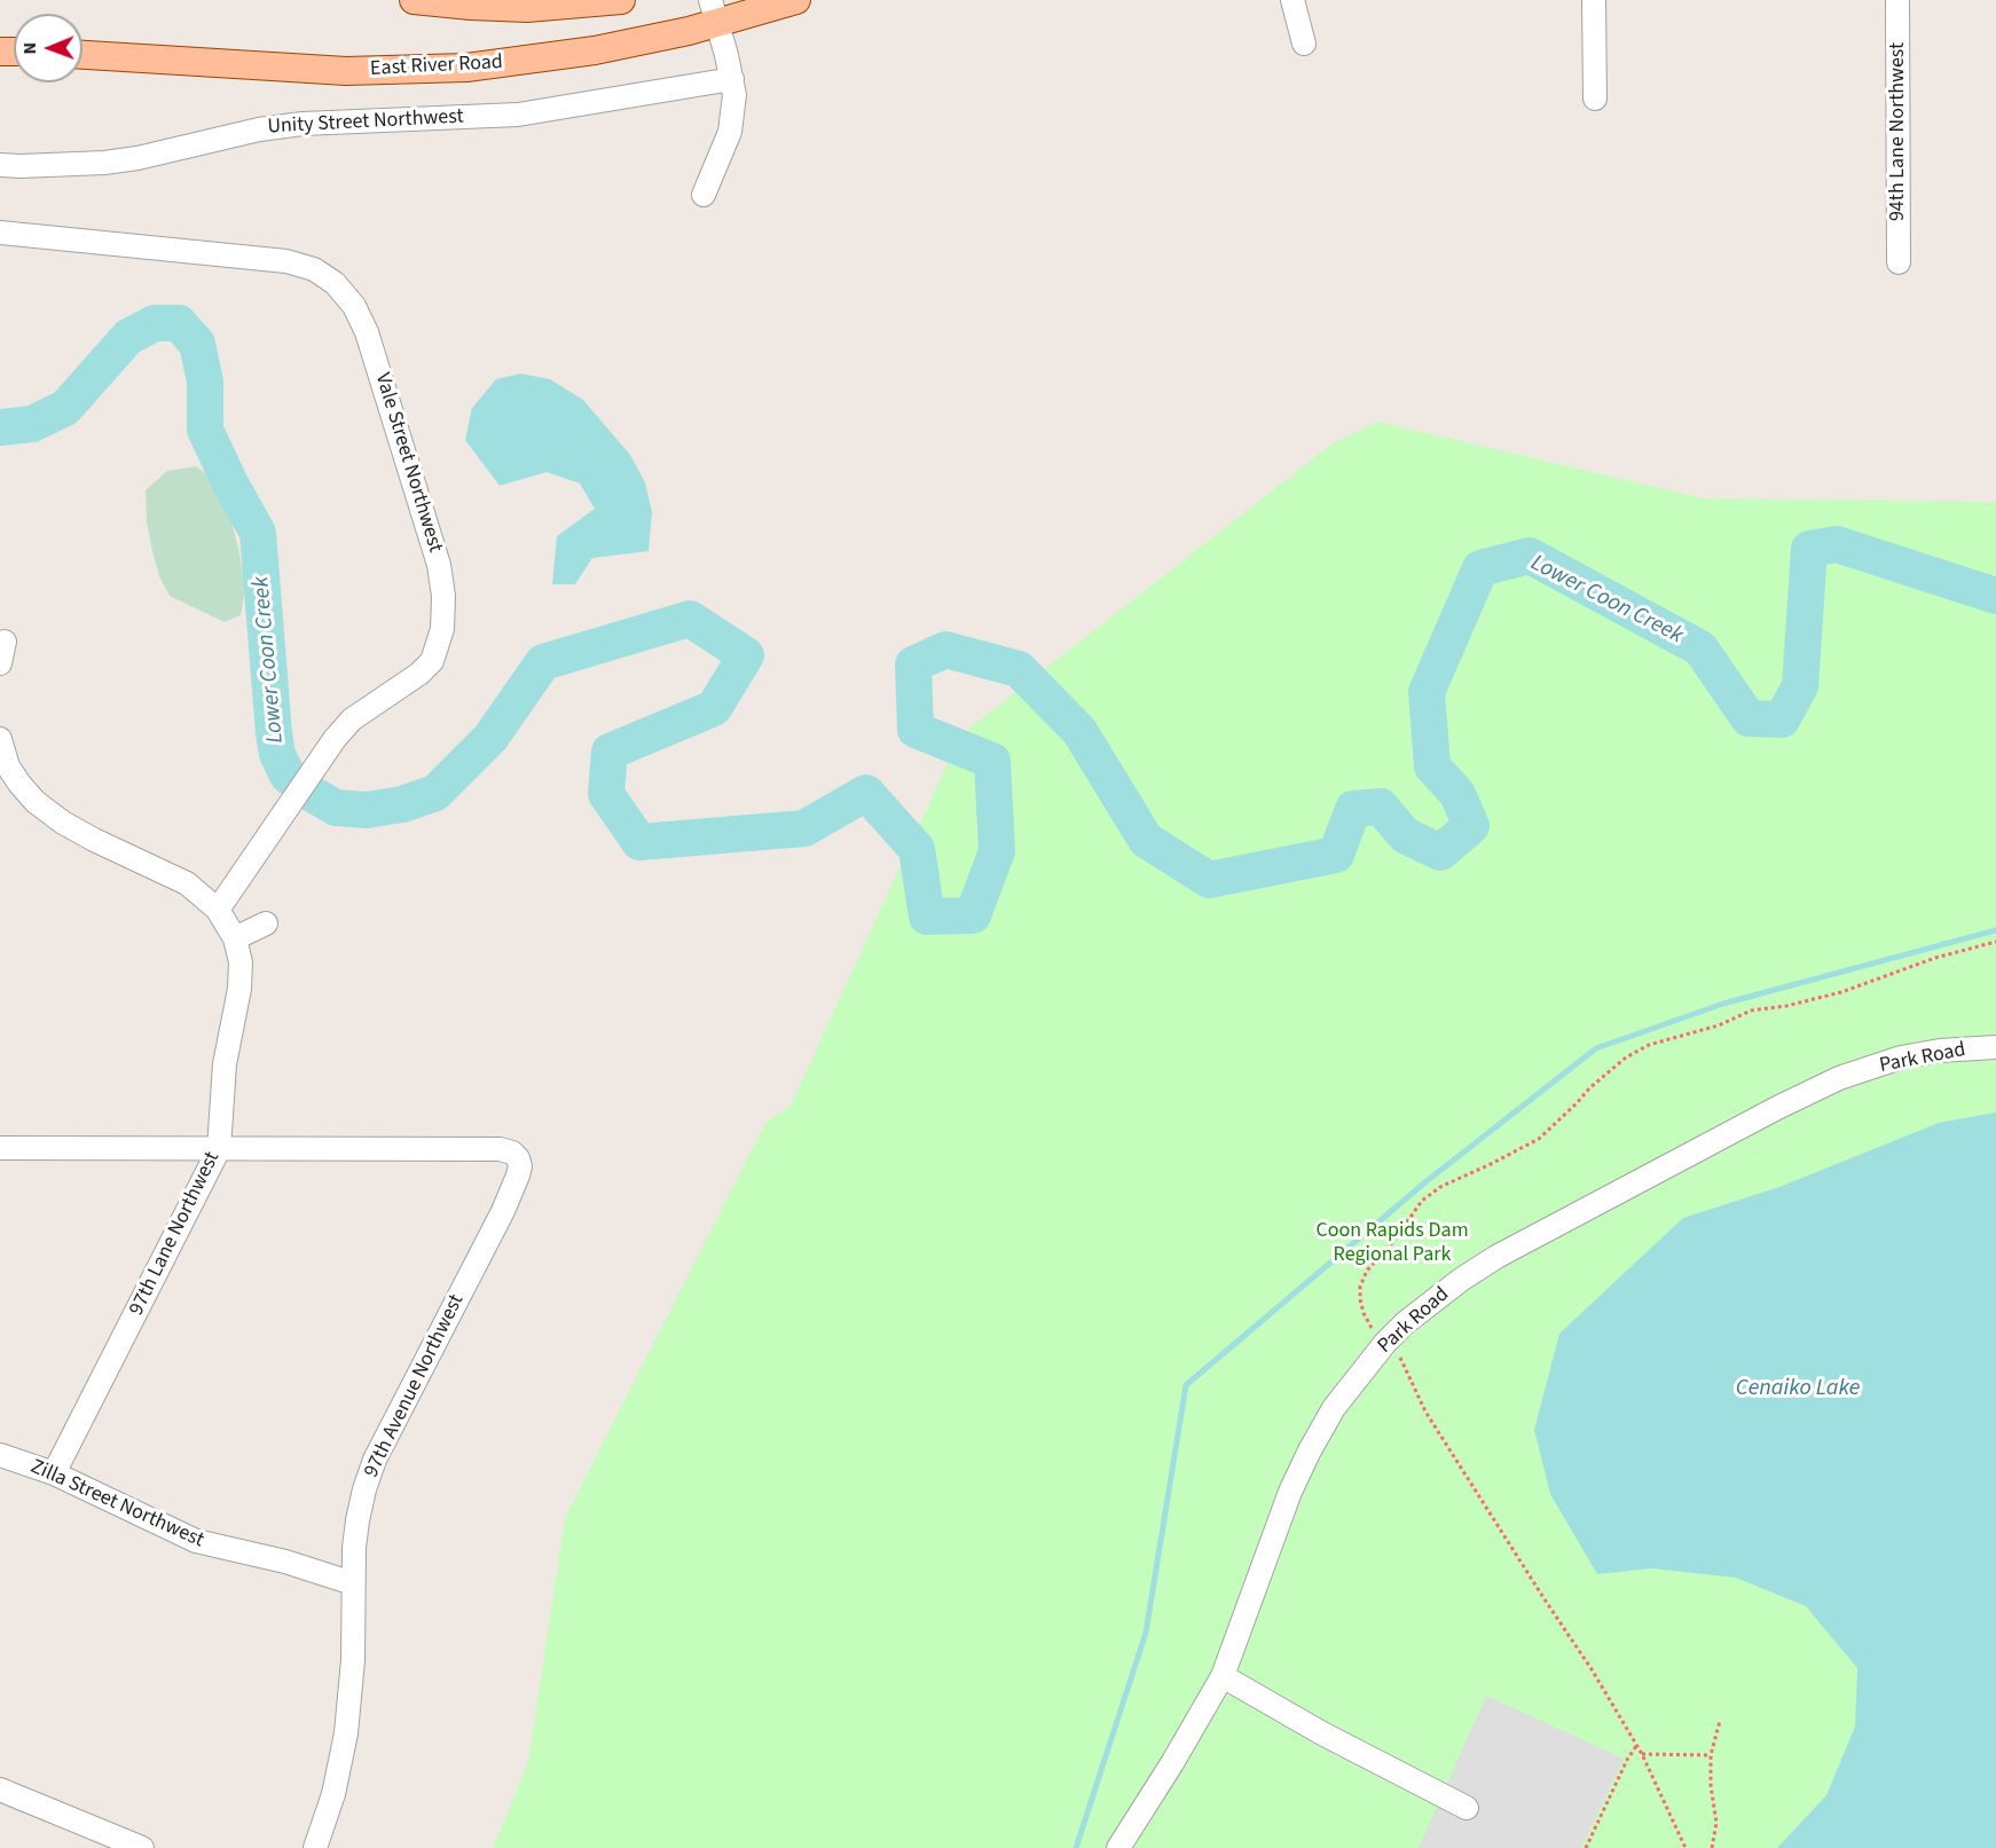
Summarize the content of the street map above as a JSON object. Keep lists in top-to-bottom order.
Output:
{
  "streets": {
    "main road": ["East River Road"],
    "street": [
      "Unity Street Northwest",
      "94th Lane Northwest",
      "Vale Street Northwest",
      "Park Road",
      "97th Lane Northwest",
      "97th Avenue Northwest",
      "Zilla Street Northwest"
    ]
  },
  "crossings": [
    ["Vale Street Northwest", "97th Lane Northwest"],
    ["97th Lane Northwest", "97th Avenue Northwest"],
    ["97th Lane Northwest", "Zilla Street Northwest"],
    ["97th Avenue Northwest", "Zilla Street Northwest"]
  ],
  "water": ["Lower Coon Creek", "Cenaiko Lake"],
  "parks": ["Coon Rapids Dam Regional Park"],
  "north": "left"
}
